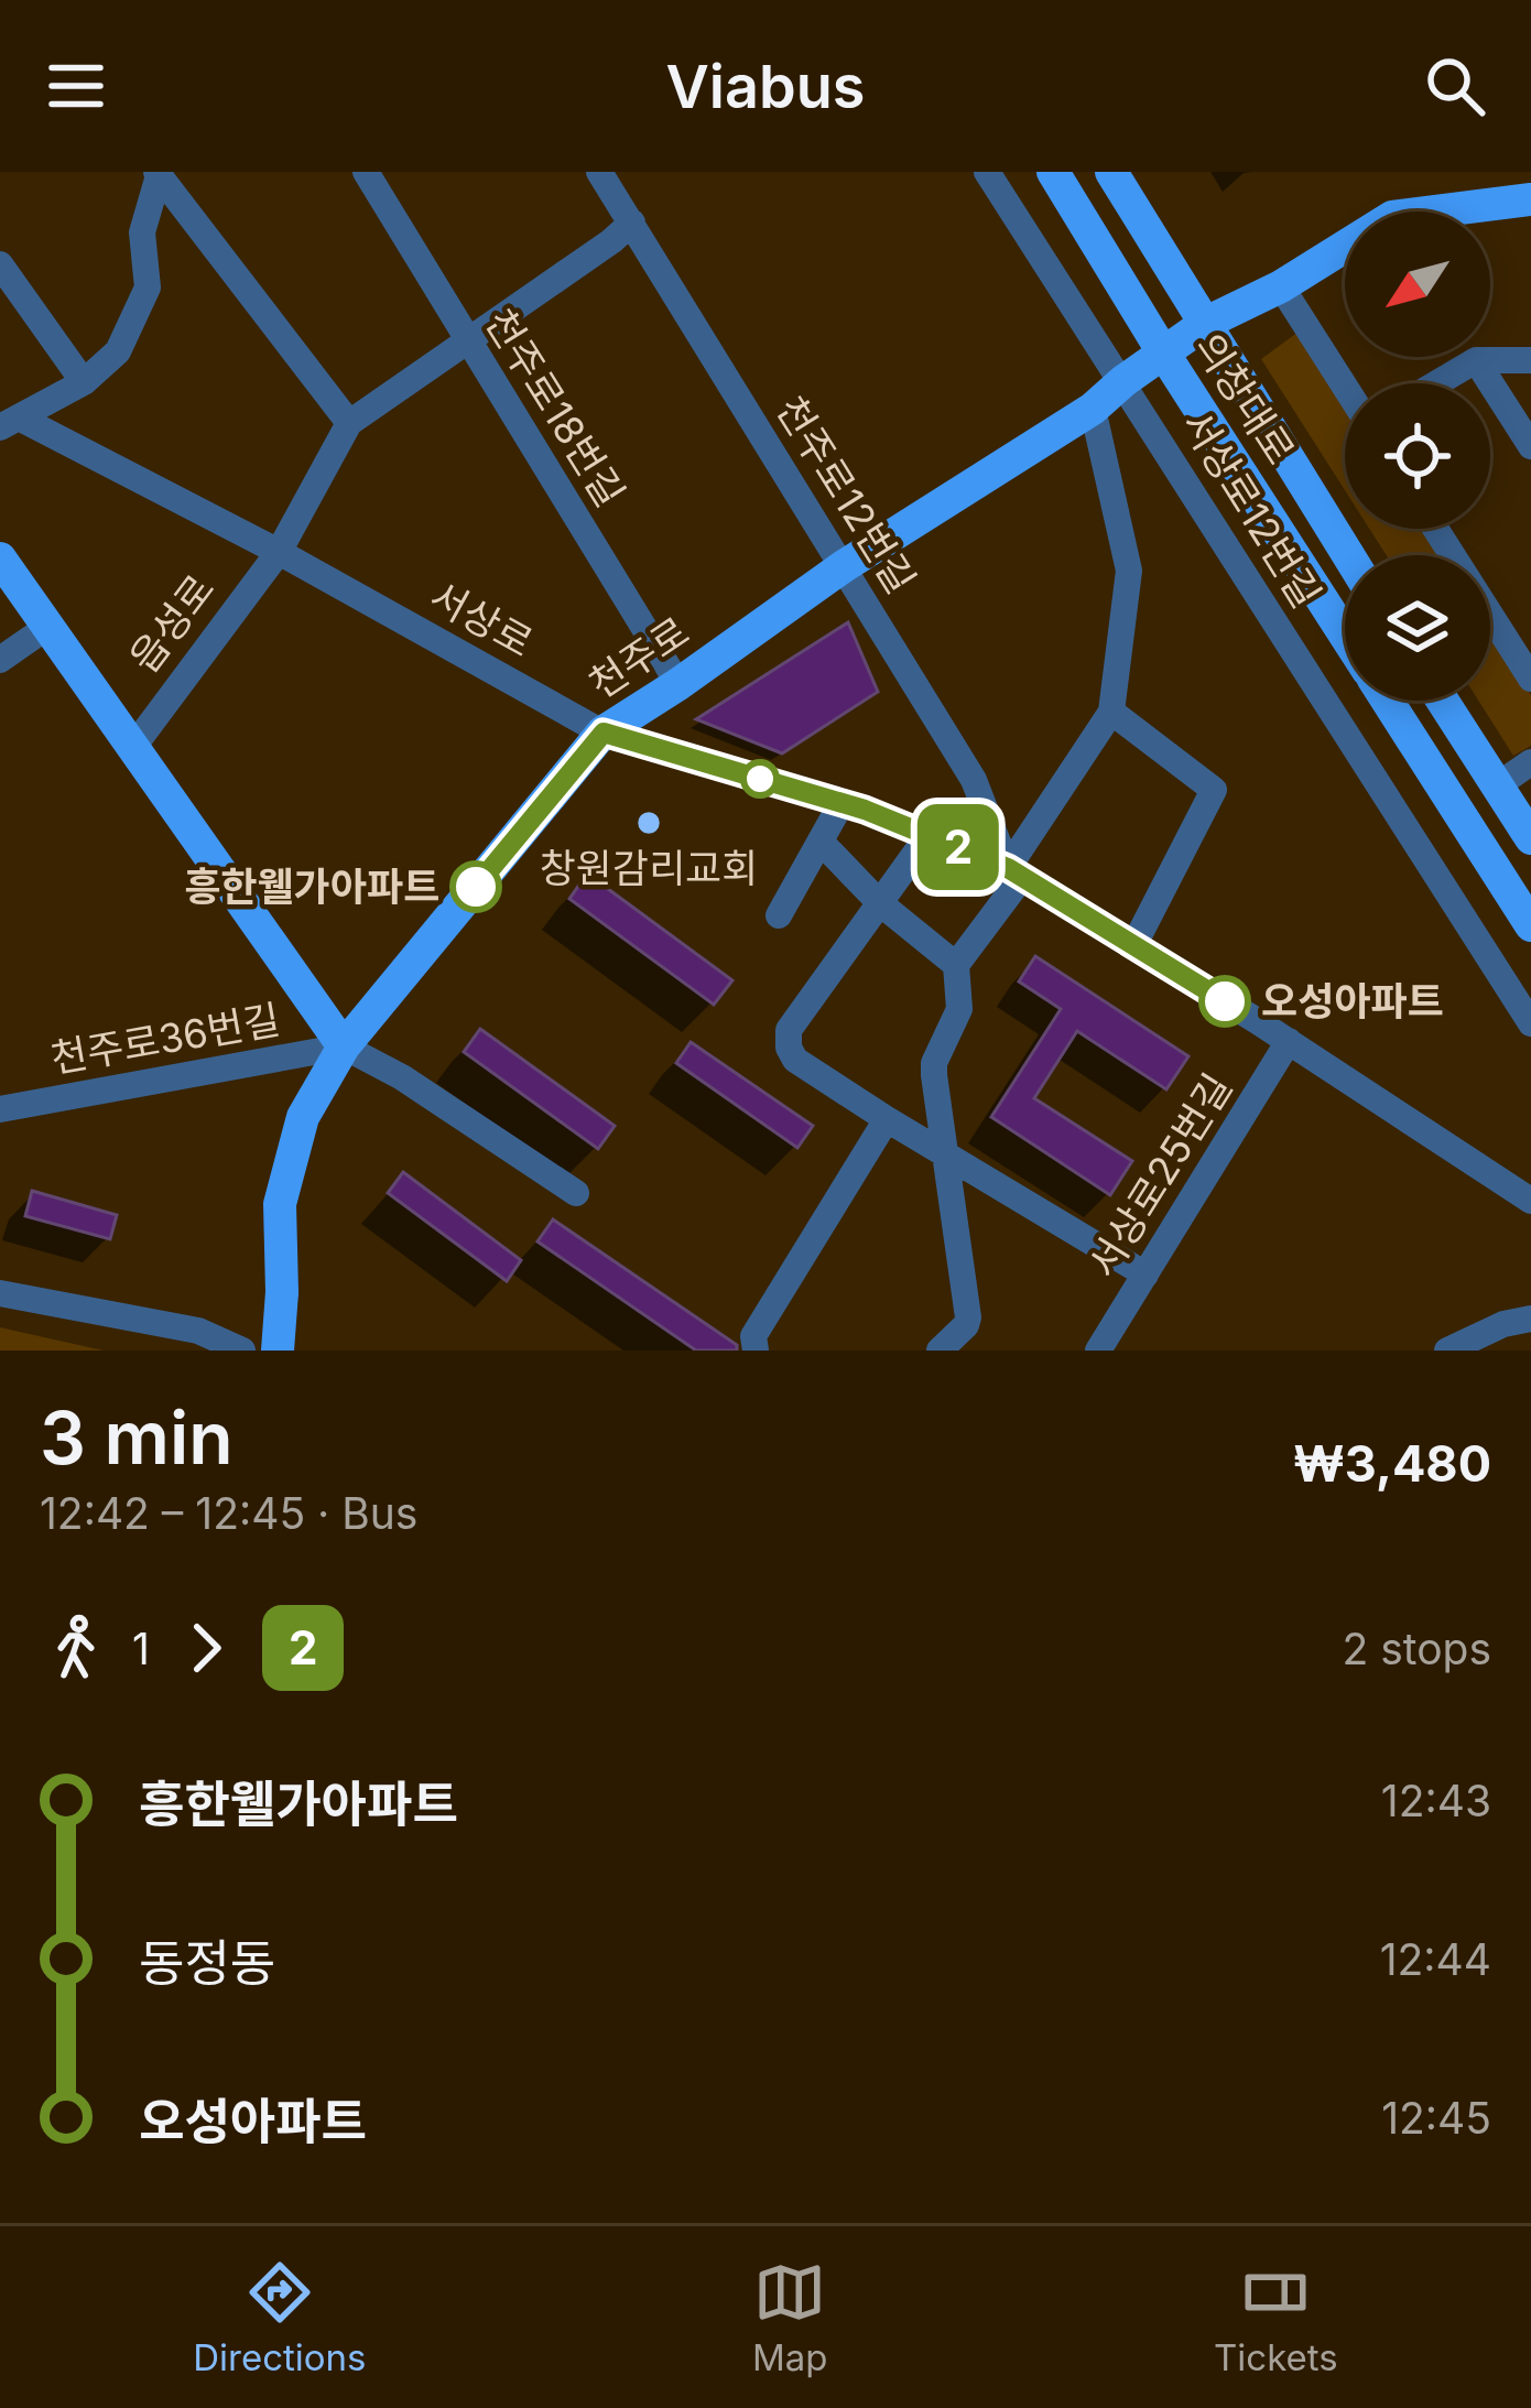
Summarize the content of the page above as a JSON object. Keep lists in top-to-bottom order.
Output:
{
  "streets": {
    "main road": ["의창대로", "읍성로", "천주로"],
    "street": [
      "천주로18번길",
      "천주로12번길",
      "서상로12번길",
      "서상로",
      "천주로36번길",
      "서상로25번길"
    ]
  },
  "crossings": [
    ["의창대로", "천주로"],
    ["천주로18번길", "천주로"],
    ["천주로12번길", "서상로"],
    ["천주로12번길", "천주로"],
    ["서상로12번길", "천주로"],
    ["서상로", "읍성로"],
    ["서상로", "천주로"],
    ["서상로", "서상로25번길"],
    ["읍성로", "천주로"],
    ["읍성로", "천주로36번길"],
    ["천주로", "천주로36번길"]
  ],
  "places": ["창원감리교회", "흥한웰가아파트", "오성아파트"],
  "lines": ["bus line 2"],
  "north": "bottom left",
  "page": {
    "header": "Viabus",
    "on_map": "2",
    "heading": ["3 min", "12:42 – 12:45 · Bus", "₩3,480"],
    "legs": ["1", "2", "2 stops"],
    "list": [
      {
        "name": "흥한웰가아파트",
        "value": "12:43"
      },
      {
        "name": "동정동",
        "value": "12:44"
      },
      {
        "name": "오성아파트",
        "value": "12:45"
      }
    ],
    "tabs": ["Directions", "Map", "Tickets"]
  }
}
